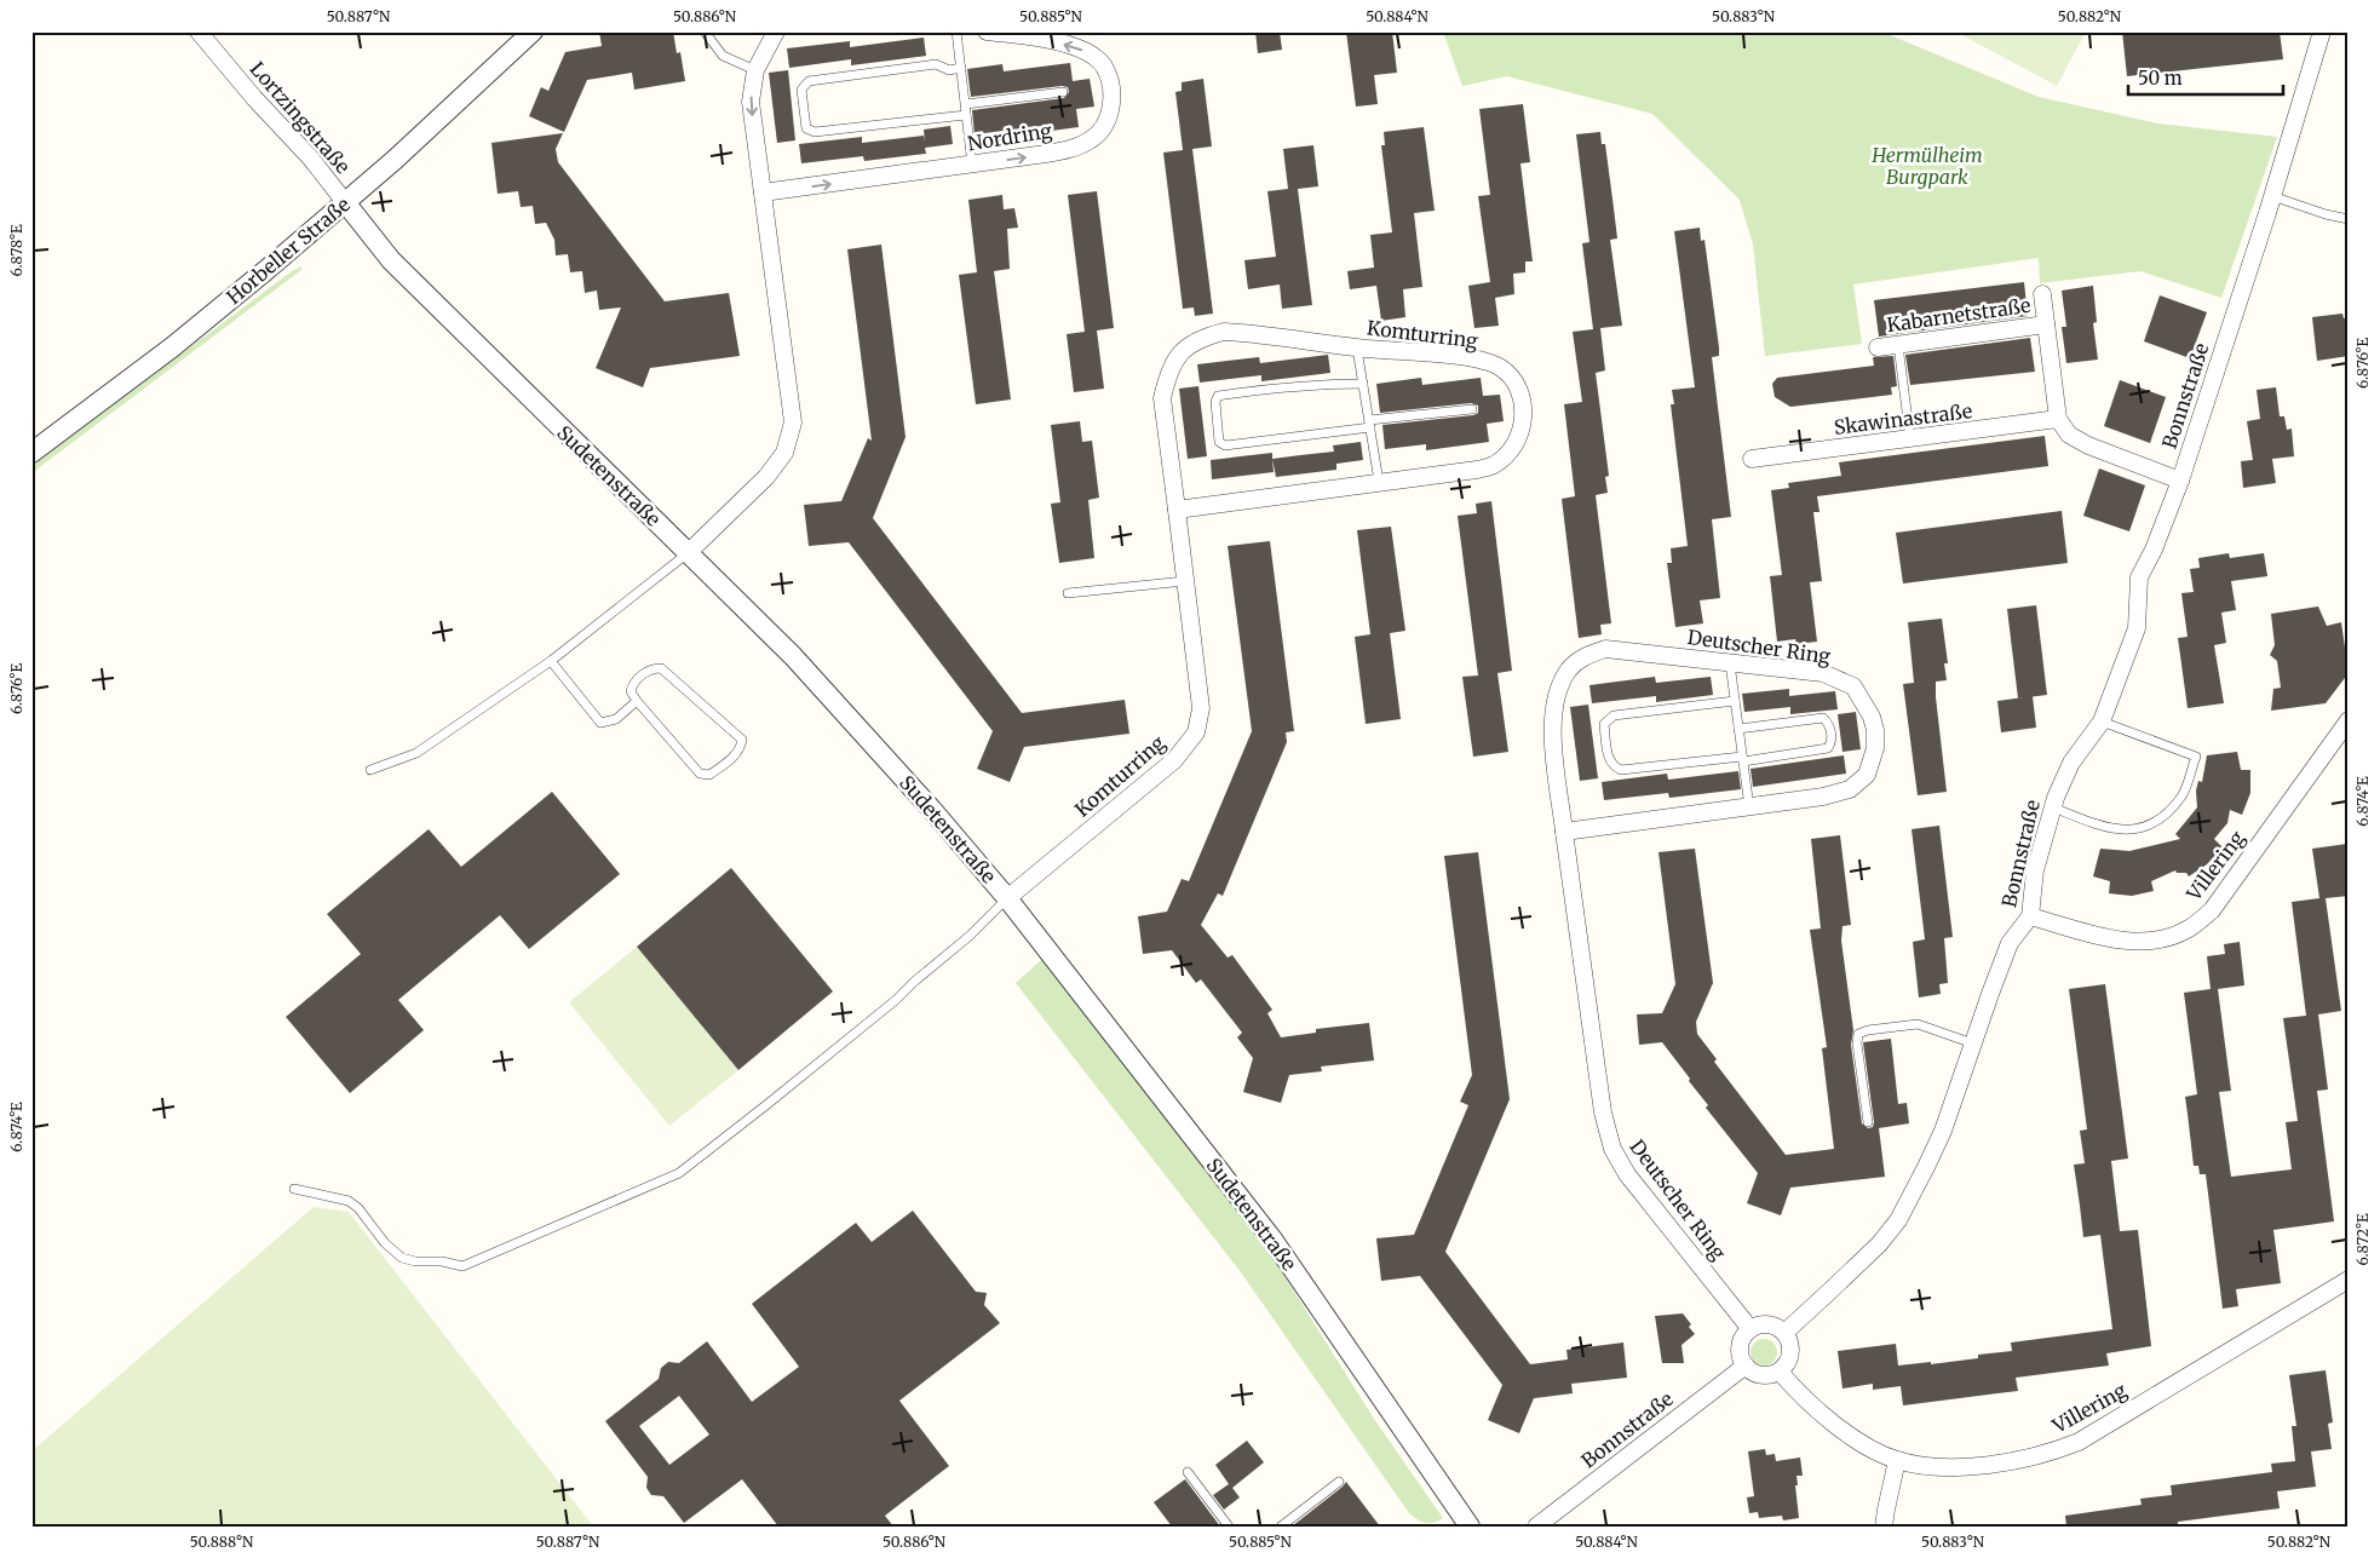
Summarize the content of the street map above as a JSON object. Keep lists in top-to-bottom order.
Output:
{
  "streets": {
    "street": [
      "Lortzingstraße",
      "Nordring",
      "Horbeller Straße",
      "Kabarnetstraße",
      "Komturring",
      "Bonnstraße",
      "Skawinastraße",
      "Sudetenstraße",
      "Deutscher Ring",
      "Villering"
    ]
  },
  "crossings": [
    ["Lortzingstraße", "Horbeller Straße"],
    ["Lortzingstraße", "Sudetenstraße"],
    ["Horbeller Straße", "Sudetenstraße"],
    ["Komturring", "Sudetenstraße"],
    ["Bonnstraße", "Deutscher Ring"],
    ["Bonnstraße", "Villering"],
    ["Deutscher Ring", "Villering"]
  ],
  "parks": ["Hermülheim Burgpark"],
  "scale_bar": "50 m",
  "coordinates": [
    "50.887°N",
    "50.886°N",
    "50.885°N",
    "50.884°N",
    "50.883°N",
    "50.882°N",
    "6.878°E",
    "6.876°E",
    "6.874°E",
    "6.872°E",
    "50.888°N"
  ]
}
